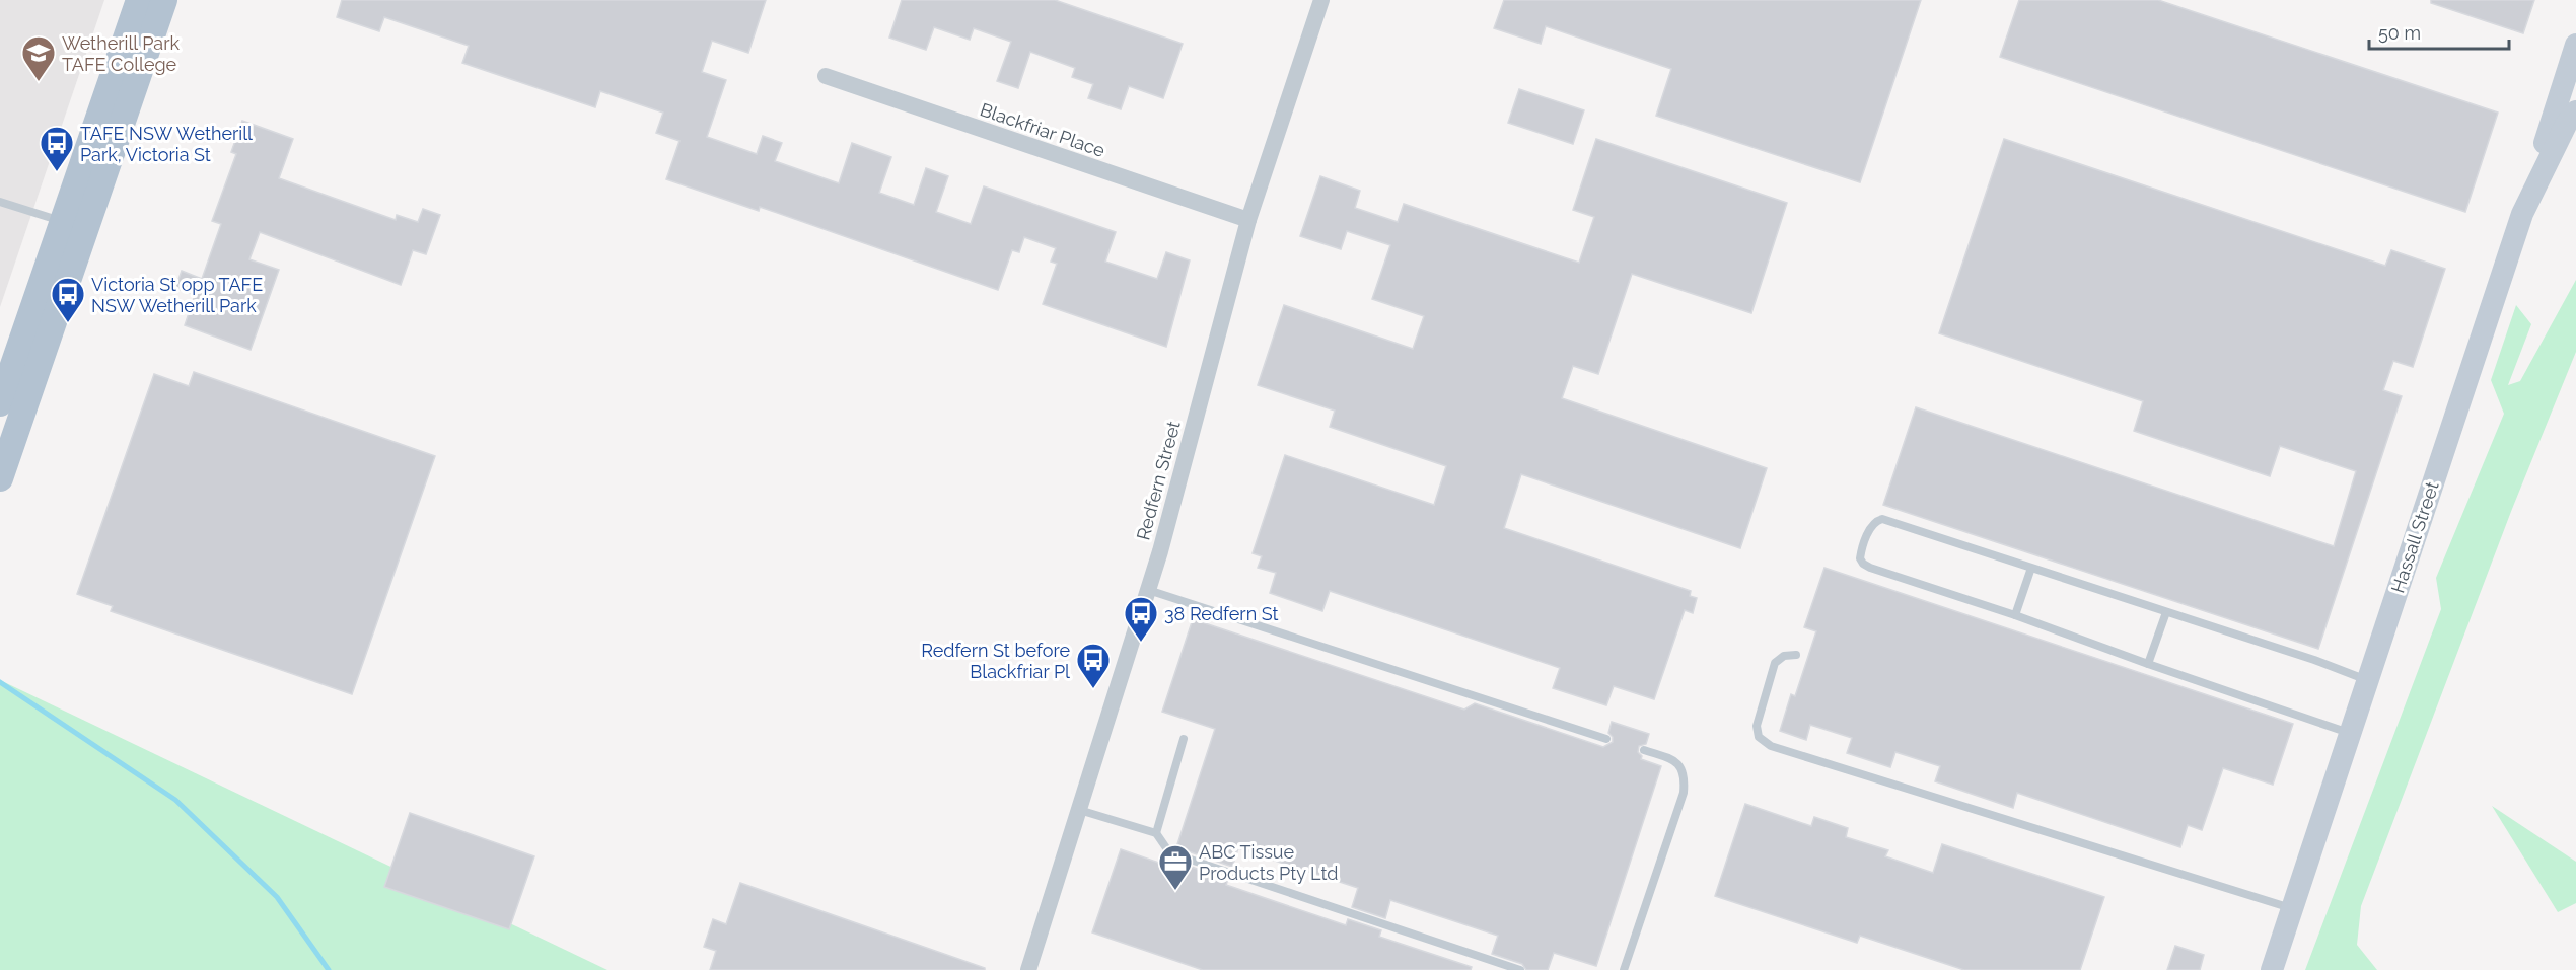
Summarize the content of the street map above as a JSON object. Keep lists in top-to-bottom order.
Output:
{
  "streets": {
    "main road": ["Hassall Street"],
    "street": ["Blackfriar Place", "Redfern Street"]
  },
  "crossings": [
    ["Blackfriar Place", "Redfern Street"]
  ],
  "places": {
    "school or university": ["Wetherill Park TAFE College"],
    "bus stop": [
      "TAFE NSW Wetherill Park, Victoria St",
      "Victoria St opp TAFE NSW Wetherill Park",
      "38 Redfern St",
      "Redfern St before Blackfriar Pl"
    ],
    "office": ["ABC Tissue Products Pty Ltd"]
  },
  "scale_bar": "50 m"
}
